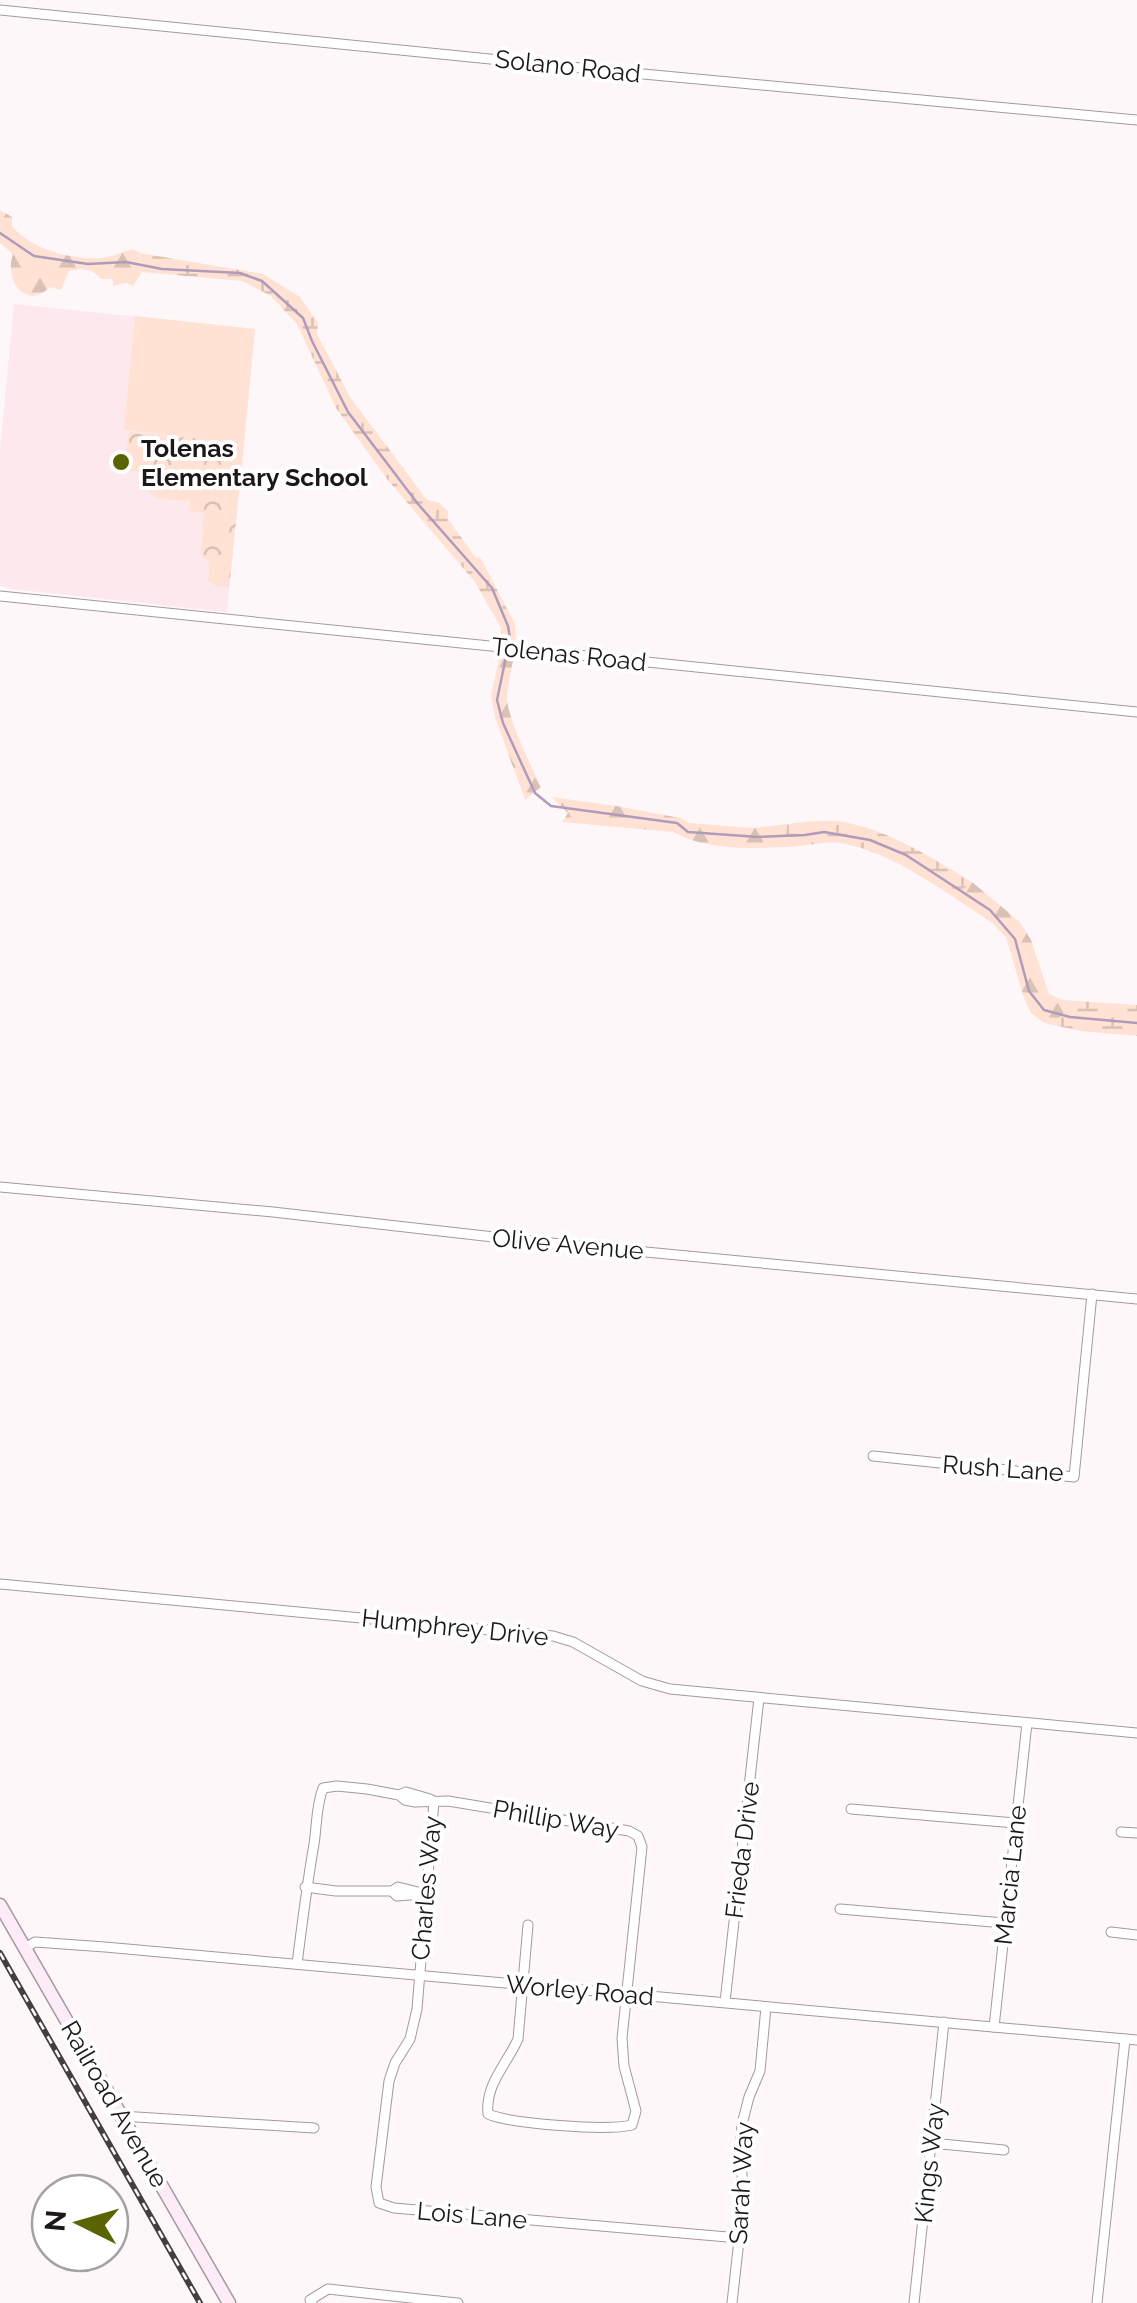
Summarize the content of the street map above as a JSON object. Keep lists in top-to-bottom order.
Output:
{
  "streets": {
    "main road": ["Railroad Avenue"],
    "street": [
      "Solano Road",
      "Tolenas Road",
      "Olive Avenue",
      "Rush Lane",
      "Humphrey Drive",
      "Phillip Way",
      "Frieda Drive",
      "Marcia Lane",
      "Charles Way",
      "Worley Road",
      "Kings Way",
      "Sarah Way",
      "Lois Lane"
    ]
  },
  "crossings": [
    ["Olive Avenue", "Rush Lane"],
    ["Humphrey Drive", "Frieda Drive"],
    ["Humphrey Drive", "Marcia Lane"],
    ["Phillip Way", "Charles Way"],
    ["Phillip Way", "Worley Road"],
    ["Frieda Drive", "Worley Road"],
    ["Marcia Lane", "Worley Road"],
    ["Charles Way", "Worley Road"],
    ["Charles Way", "Lois Lane"],
    ["Worley Road", "Railroad Avenue"],
    ["Worley Road", "Kings Way"],
    ["Worley Road", "Sarah Way"],
    ["Worley Road", "Lois Lane"],
    ["Sarah Way", "Lois Lane"]
  ],
  "places": ["Tolenas Elementary School"],
  "north": "left"
}
